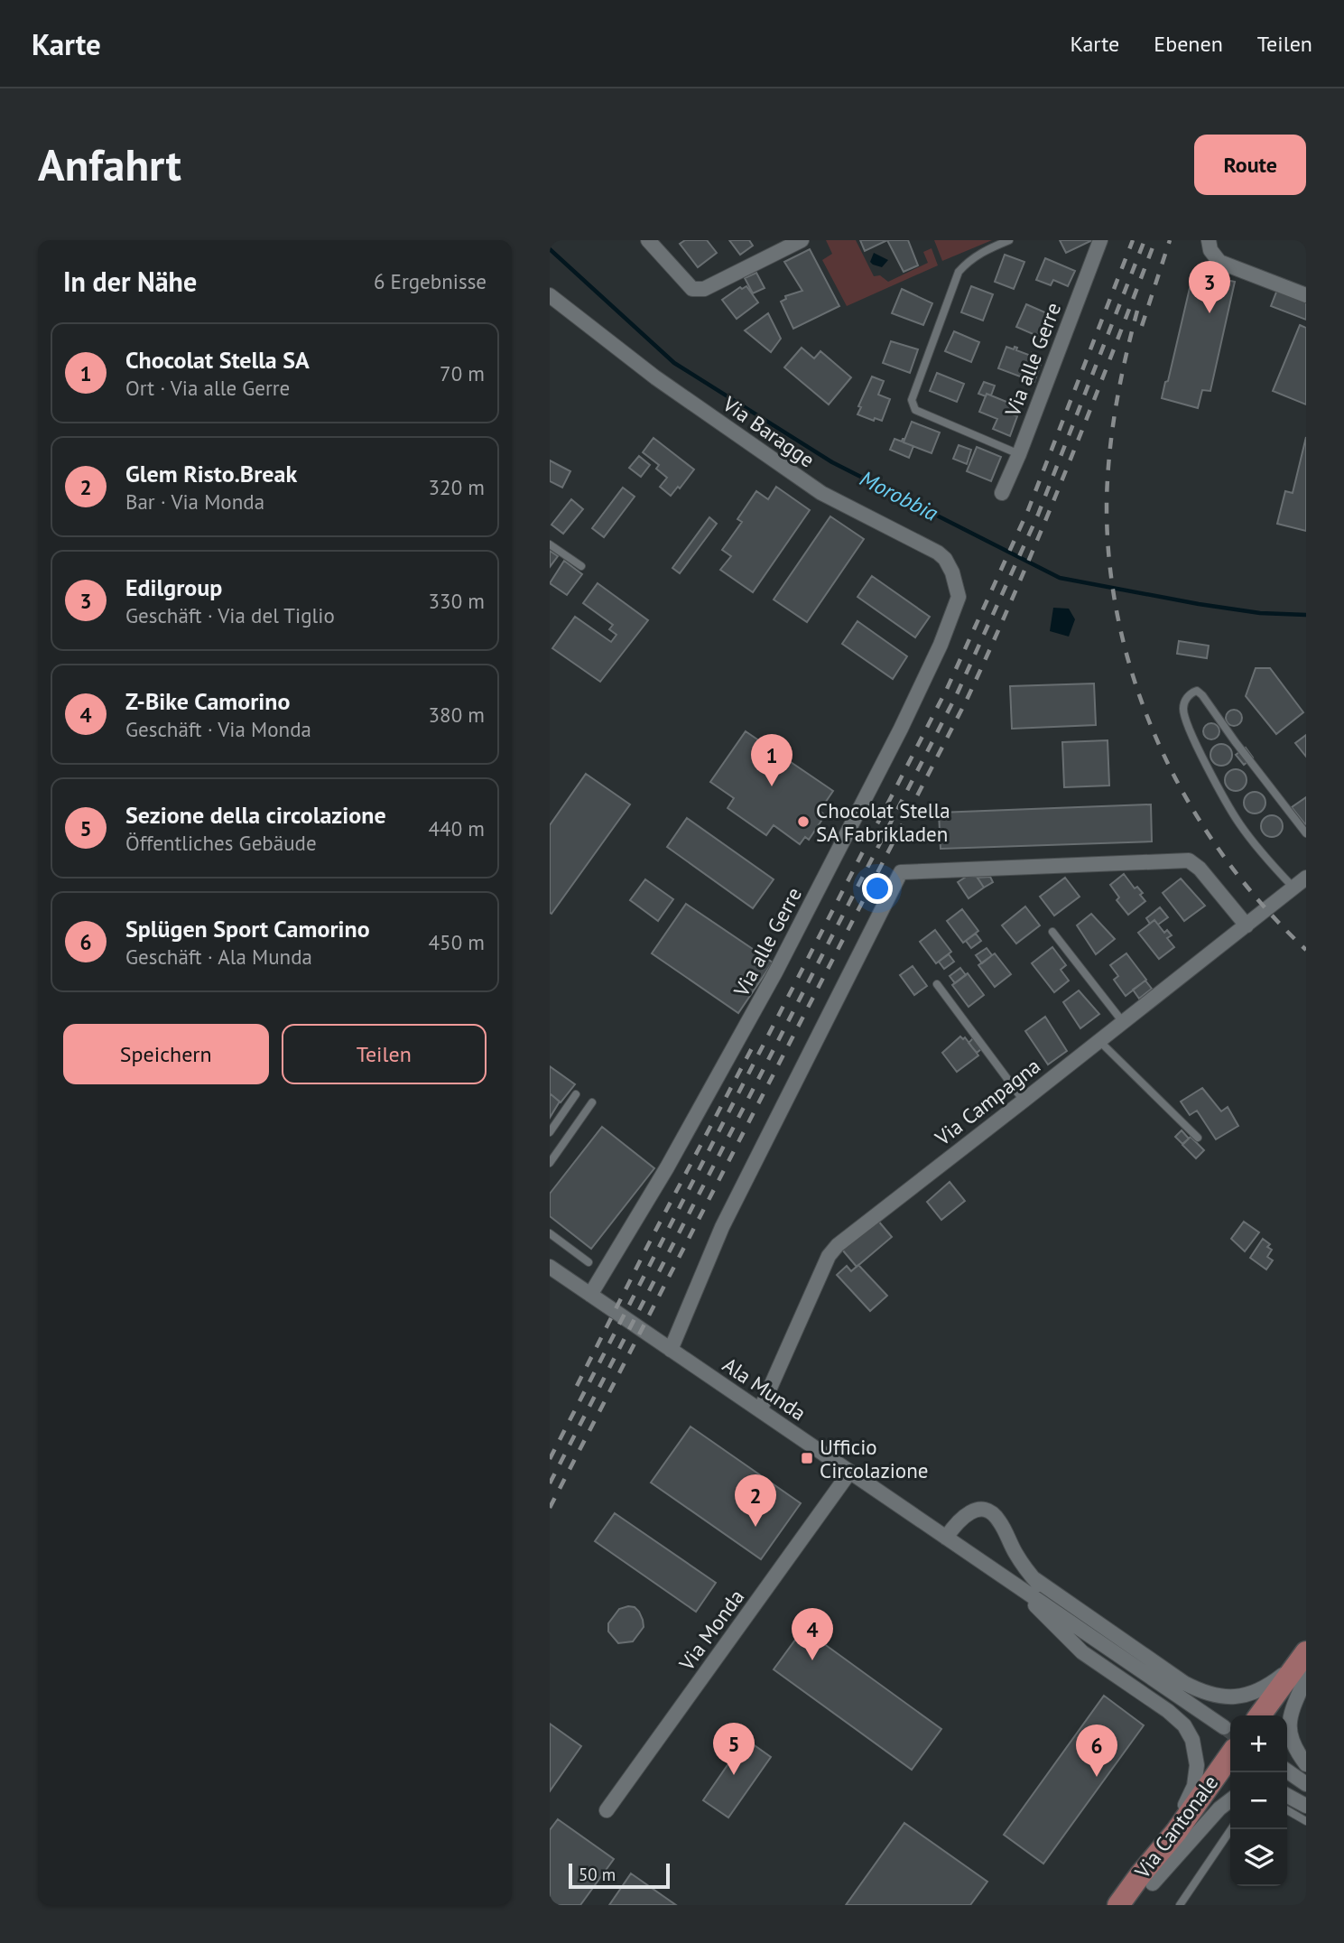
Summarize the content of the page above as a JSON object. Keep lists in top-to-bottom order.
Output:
{
  "streets": {
    "main road": ["Via Cantonale"],
    "street": [
      "Via alle Gerre",
      "Via Baragge",
      "Via Campagna",
      "Ala Munda",
      "Via Monda"
    ]
  },
  "crossings": [
    ["Via alle Gerre", "Via Baragge"],
    ["Via alle Gerre", "Ala Munda"],
    ["Via Campagna", "Ala Munda"],
    ["Ala Munda", "Via Monda"],
    ["Ala Munda", "Via Cantonale"]
  ],
  "water": ["Morobbia"],
  "places": {
    "other": ["Chocolat Stella SA Fabrikladen"],
    "transit": ["Ufficio Circolazione"]
  },
  "scale_bar": "50 m",
  "page": {
    "header": "Karte",
    "nav": ["Karte", "Ebenen", "Teilen"],
    "buttons": [
      "Route",
      ["Speichern", "Teilen"]
    ],
    "title": "Anfahrt",
    "heading": ["In der Nähe", "6 Ergebnisse"],
    "pins": [
      "3",
      "1",
      "2",
      "4",
      "5",
      "6"
    ],
    "list": [
      {
        "mark": "1",
        "name": "Chocolat Stella SA",
        "note": "Ort · Via alle Gerre",
        "value": "70 m"
      },
      {
        "mark": "2",
        "name": "Glem Risto.Break",
        "note": "Bar · Via Monda",
        "value": "320 m"
      },
      {
        "mark": "3",
        "name": "Edilgroup",
        "note": "Geschäft · Via del Tiglio",
        "value": "330 m"
      },
      {
        "mark": "4",
        "name": "Z-Bike Camorino",
        "note": "Geschäft · Via Monda",
        "value": "380 m"
      },
      {
        "mark": "5",
        "name": "Sezione della circolazione",
        "note": "Öffentliches Gebäude",
        "value": "440 m"
      },
      {
        "mark": "6",
        "name": "Splügen Sport Camorino",
        "note": "Geschäft · Ala Munda",
        "value": "450 m"
      }
    ],
    "map_buttons": ["+", "−"],
    "scale": "50 m"
  }
}
